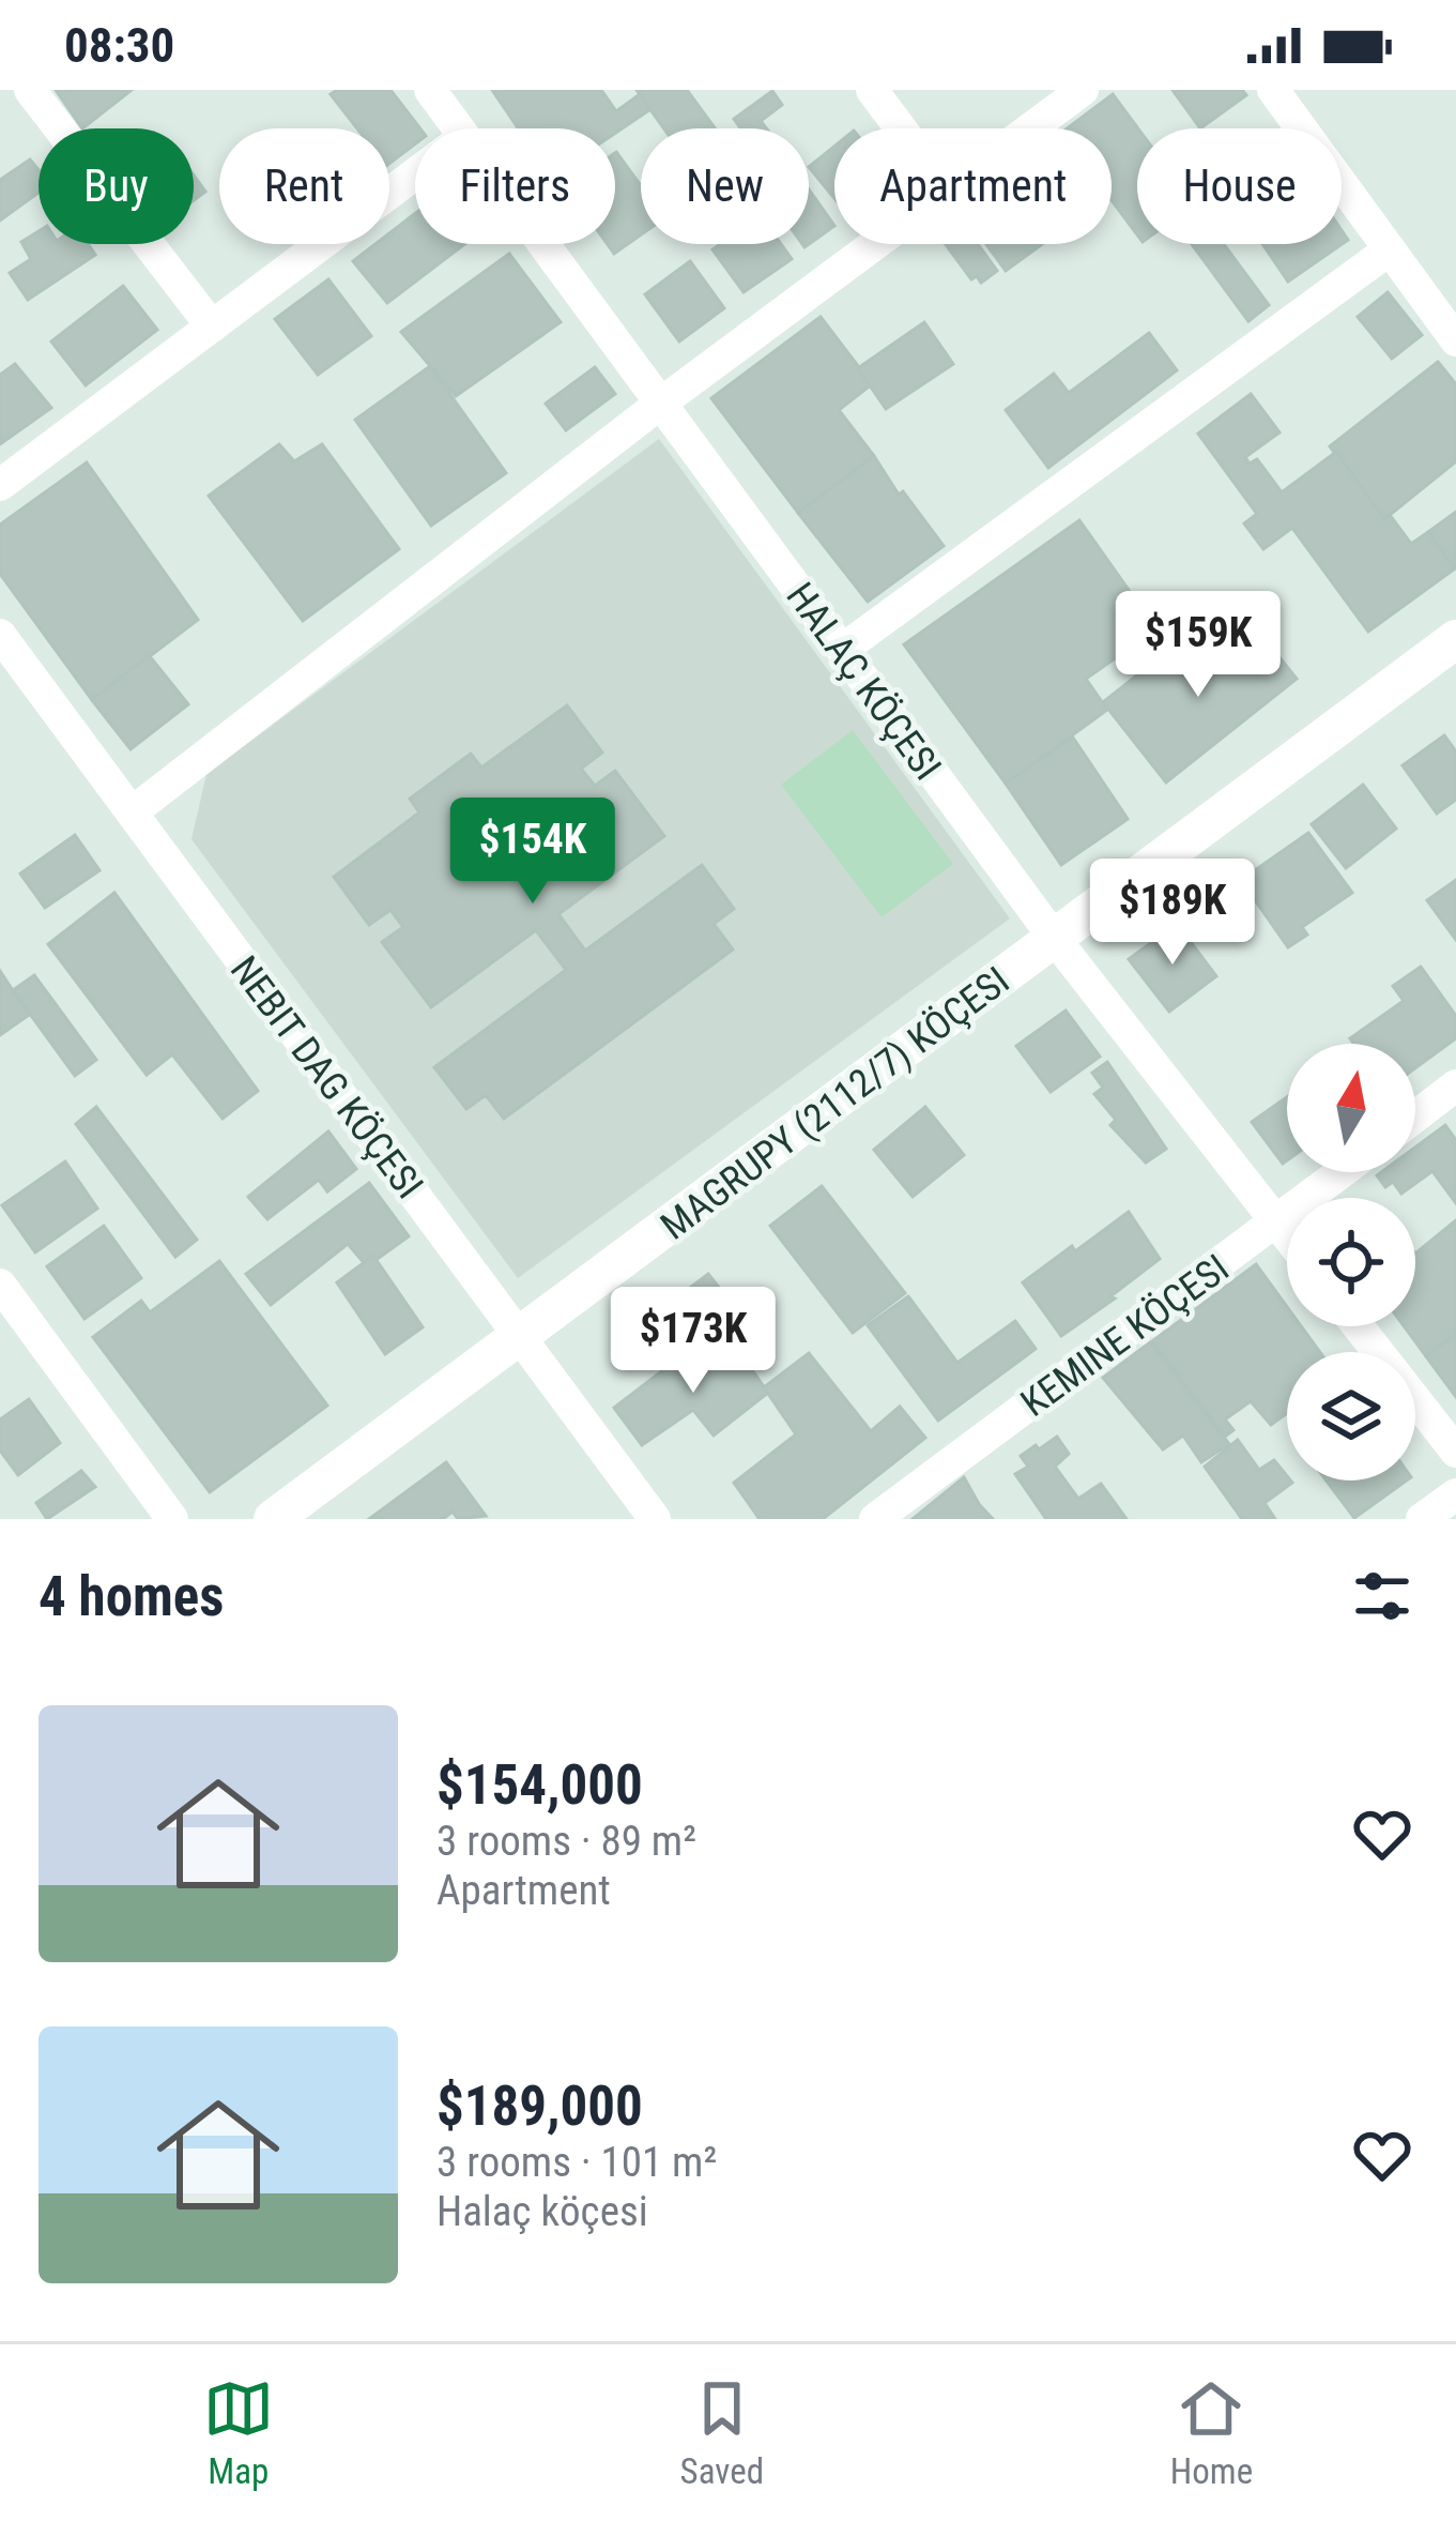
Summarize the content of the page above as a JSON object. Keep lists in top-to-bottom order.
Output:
{
  "streets": {
    "street": [
      "HALAÇ KÖÇESI",
      "NEBIT DAG KÖÇESI",
      "MAGRUPY (2112/7) KÖÇESI",
      "KEMINE KÖÇESI"
    ]
  },
  "crossings": [
    ["HALAÇ KÖÇESI", "MAGRUPY (2112/7) KÖÇESI"],
    ["HALAÇ KÖÇESI", "KEMINE KÖÇESI"],
    ["NEBIT DAG KÖÇESI", "MAGRUPY (2112/7) KÖÇESI"]
  ],
  "north": "top",
  "page": {
    "status": "08:30",
    "chip": [
      "Buy",
      "Rent",
      "Filters",
      "New",
      "Apartment",
      "House"
    ],
    "price": [
      "$159K",
      "$154K",
      "$189K",
      "$173K"
    ],
    "heading": "4 homes",
    "list": [
      {
        "name": "$154,000",
        "note": "3 rooms · 89 m² · Apartment"
      },
      {
        "name": "$189,000",
        "note": "3 rooms · 101 m² · Halaç köçesi"
      }
    ],
    "tabs": ["Map", "Saved", "Home"]
  }
}
